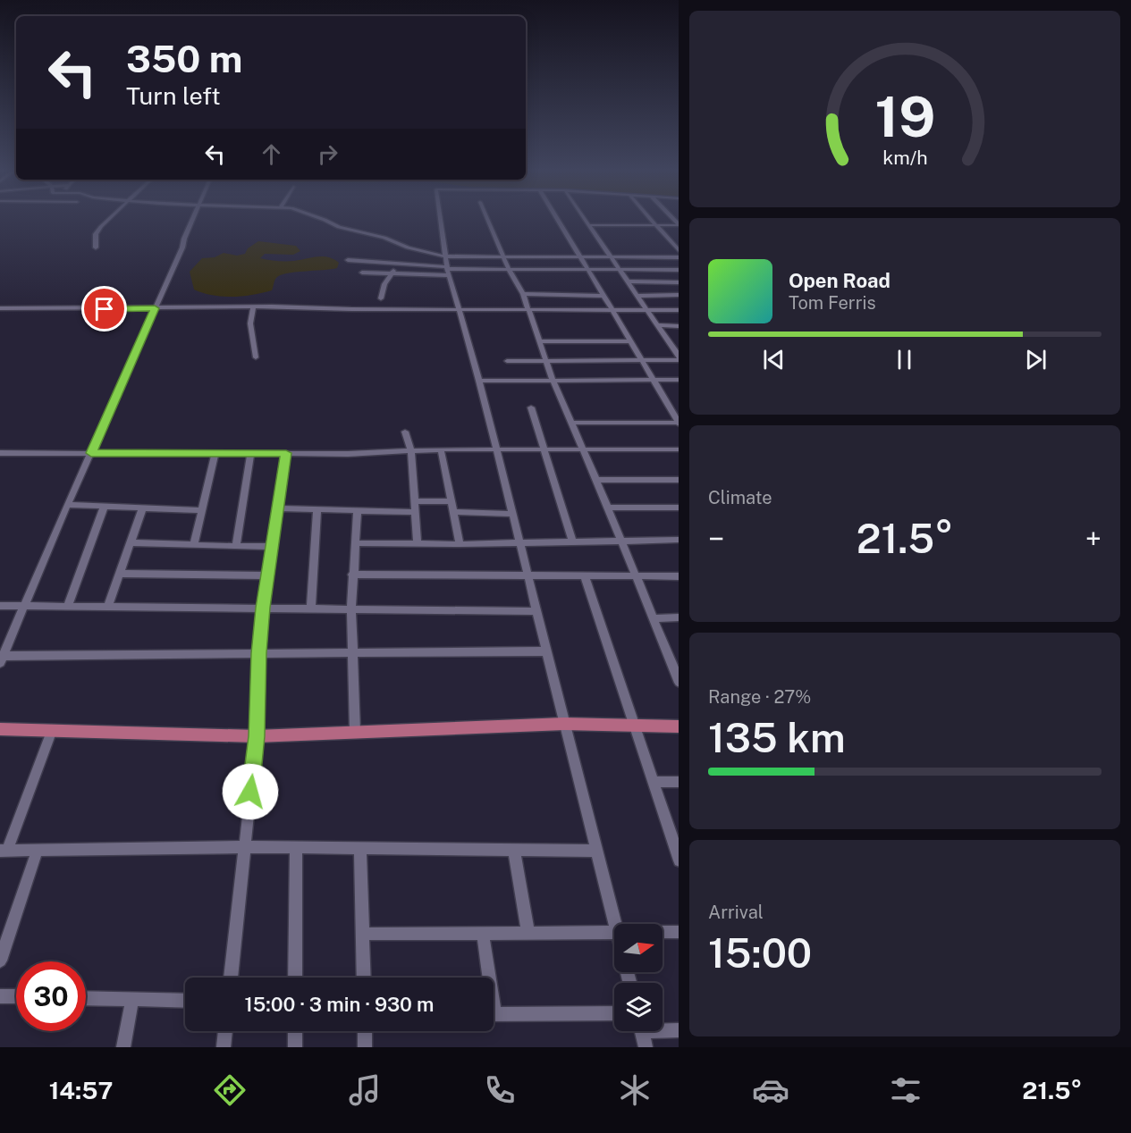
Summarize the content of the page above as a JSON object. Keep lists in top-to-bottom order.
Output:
{
  "north": "right",
  "page": {
    "turn": ["350 m", "Turn left"],
    "song": ["Open Road", "Tom Ferris"],
    "tile": [
      "Climate",
      ["Range · 27%", "135 km"],
      ["Arrival", "15:00"]
    ],
    "heat": ["−", "21.5°", "+"],
    "limit": "30",
    "trip": "15:00 · 3 min · 930 m",
    "tabs": ["14:57", "21.5°"],
    "gauge": ["19", "km/h"]
  }
}
